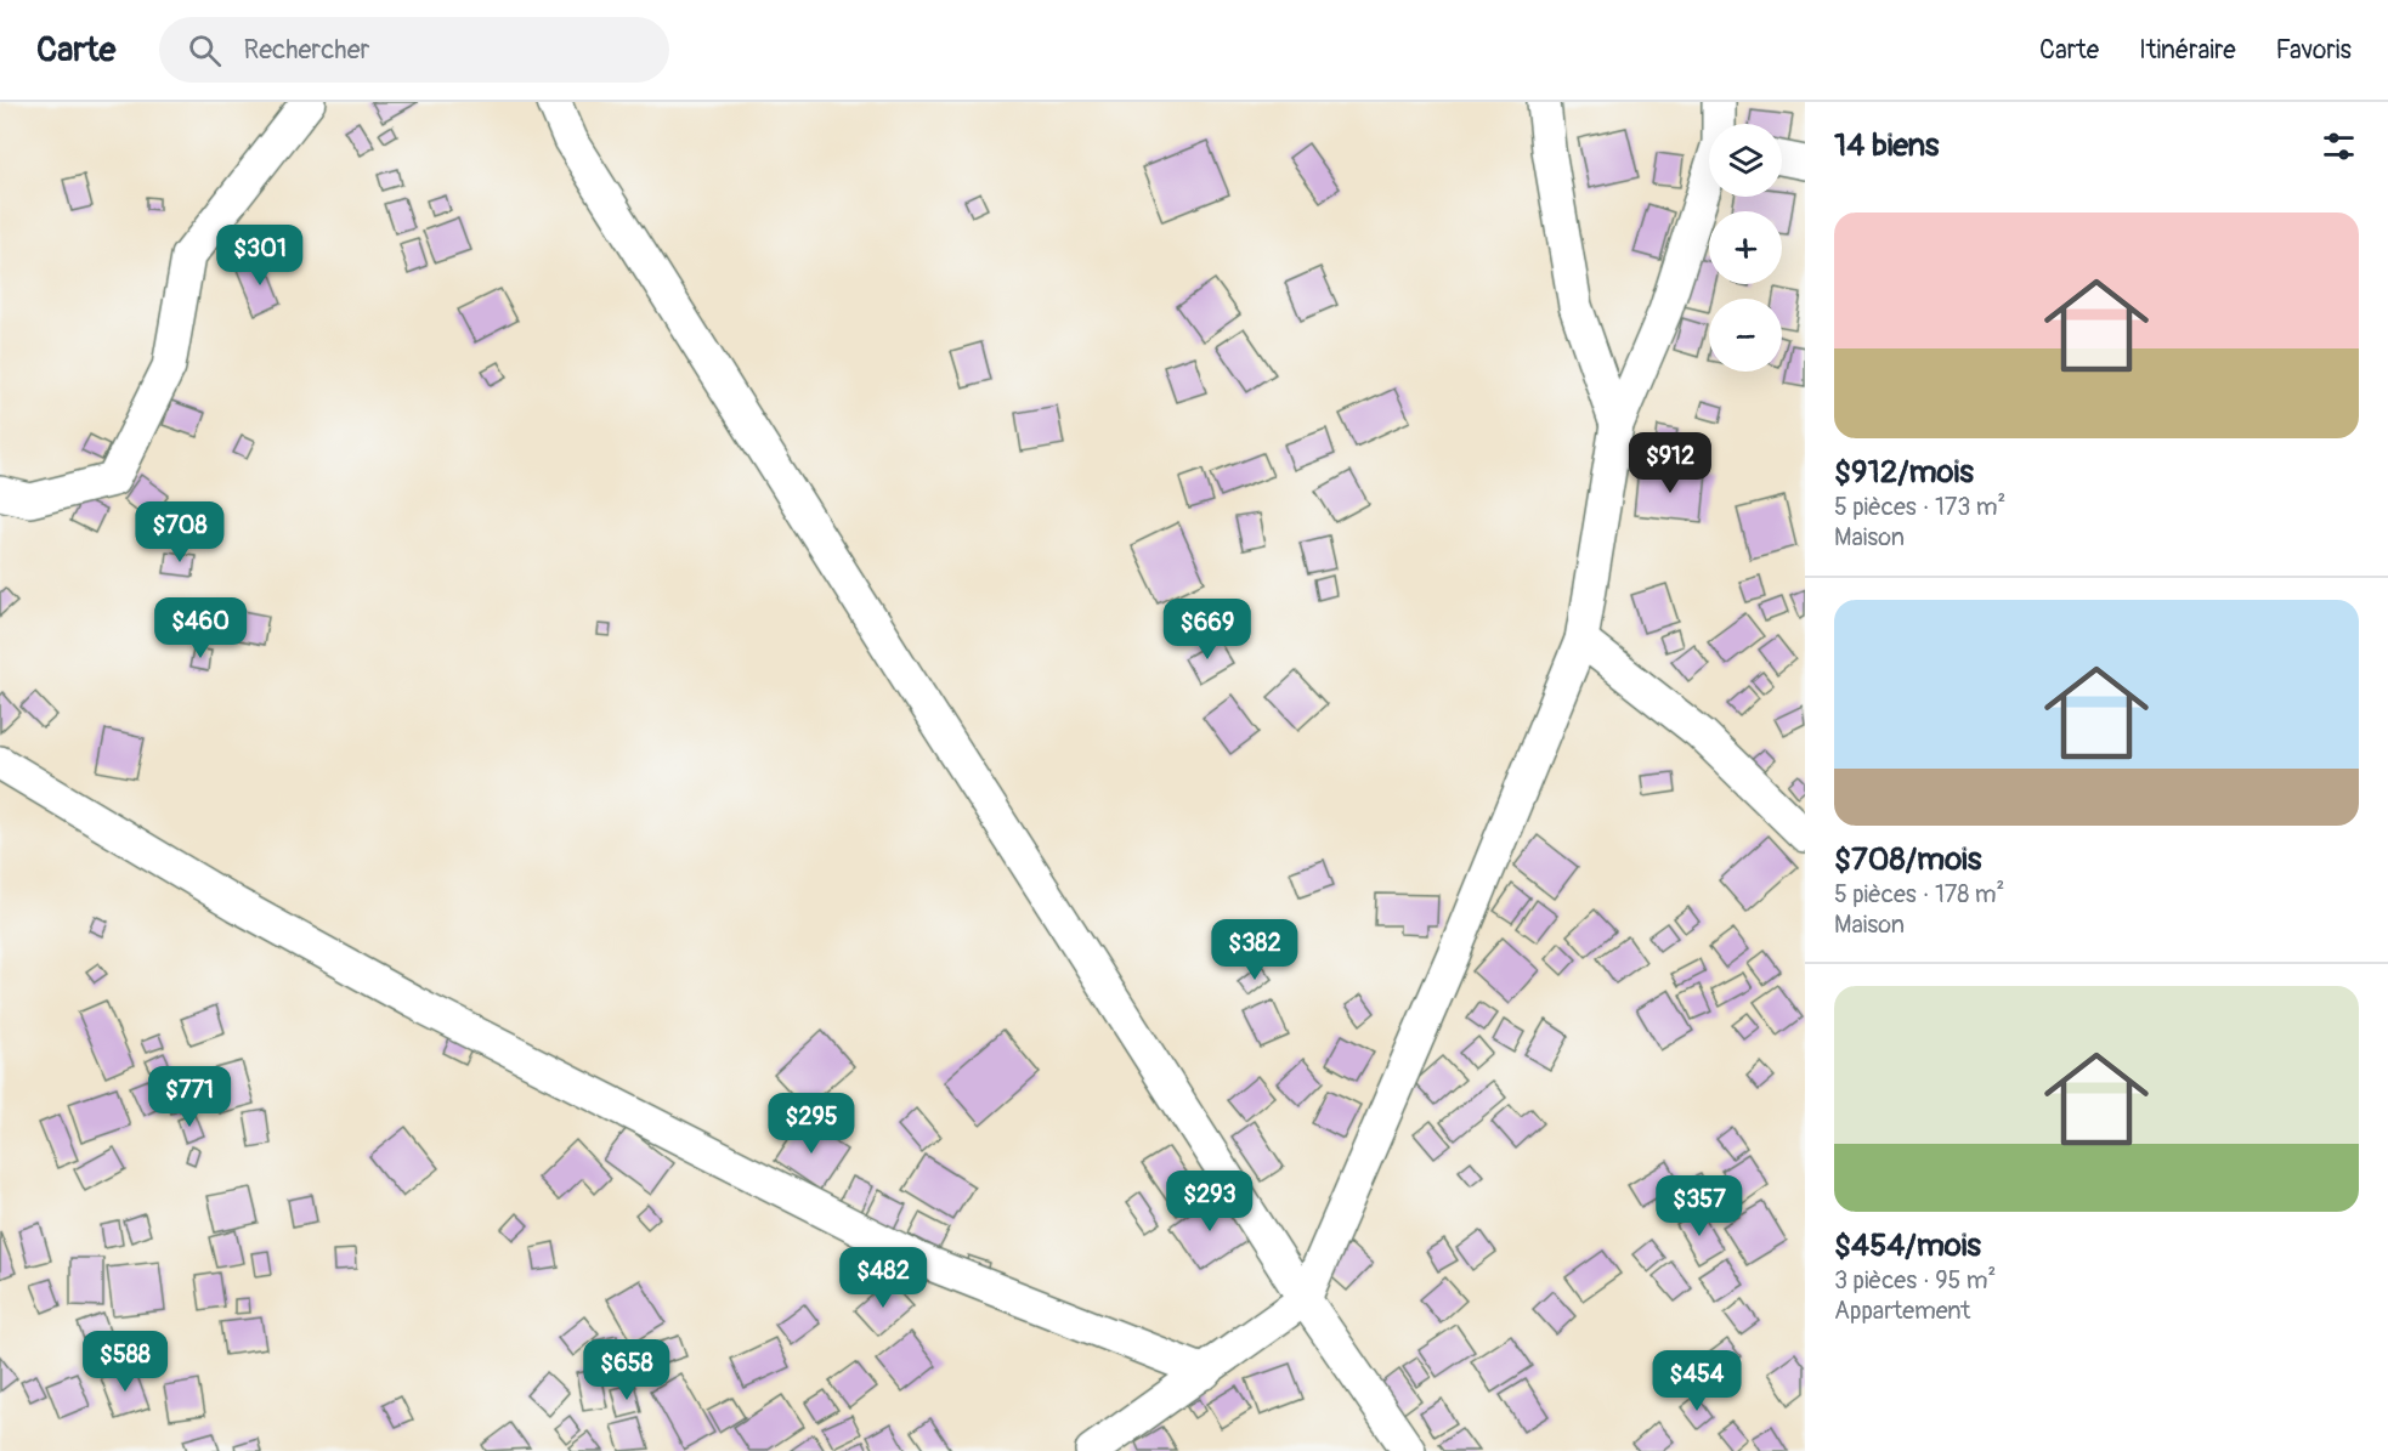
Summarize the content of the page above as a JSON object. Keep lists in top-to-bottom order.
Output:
{
  "page": {
    "header": "Carte",
    "search": "Rechercher",
    "nav": ["Carte", "Itinéraire", "Favoris"],
    "heading": "14 biens",
    "map_buttons": ["+", "−"],
    "list": [
      {
        "name": "$912/mois",
        "note": "5 pièces · 173 m² · Maison"
      },
      {
        "name": "$708/mois",
        "note": "5 pièces · 178 m² · Maison"
      },
      {
        "name": "$454/mois",
        "note": "3 pièces · 95 m² · Appartement"
      }
    ],
    "price": [
      "$301",
      "$912",
      "$708",
      "$460",
      "$669",
      "$382",
      "$771",
      "$295",
      "$293",
      "$357",
      "$482",
      "$588",
      "$658",
      "$454"
    ]
  }
}
